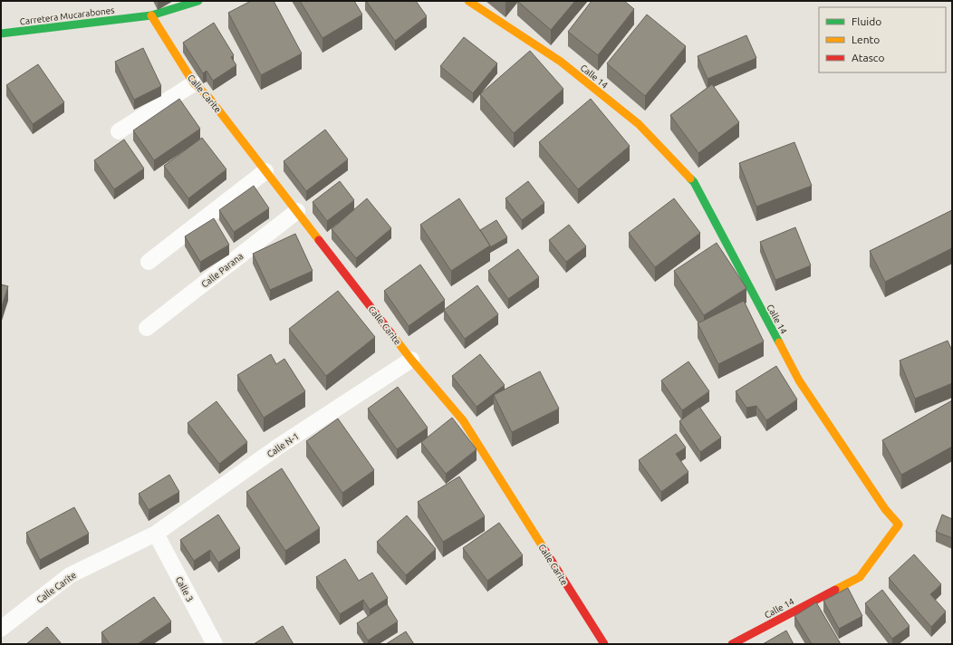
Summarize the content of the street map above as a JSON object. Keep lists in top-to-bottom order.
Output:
{
  "streets": {
    "street": [
      "Carretera Mucarabones",
      "Calle 14",
      "Calle Carite",
      "Calle Parana",
      "Calle N-1",
      "Calle 3"
    ]
  },
  "crossings": [
    ["Carretera Mucarabones", "Calle Carite"],
    ["Calle Carite", "Calle Parana"],
    ["Calle Carite", "Calle N-1"],
    ["Calle Carite", "Calle 3"],
    ["Calle N-1", "Calle 3"]
  ],
  "legend": ["Fluido", "Lento", "Atasco"]
}
